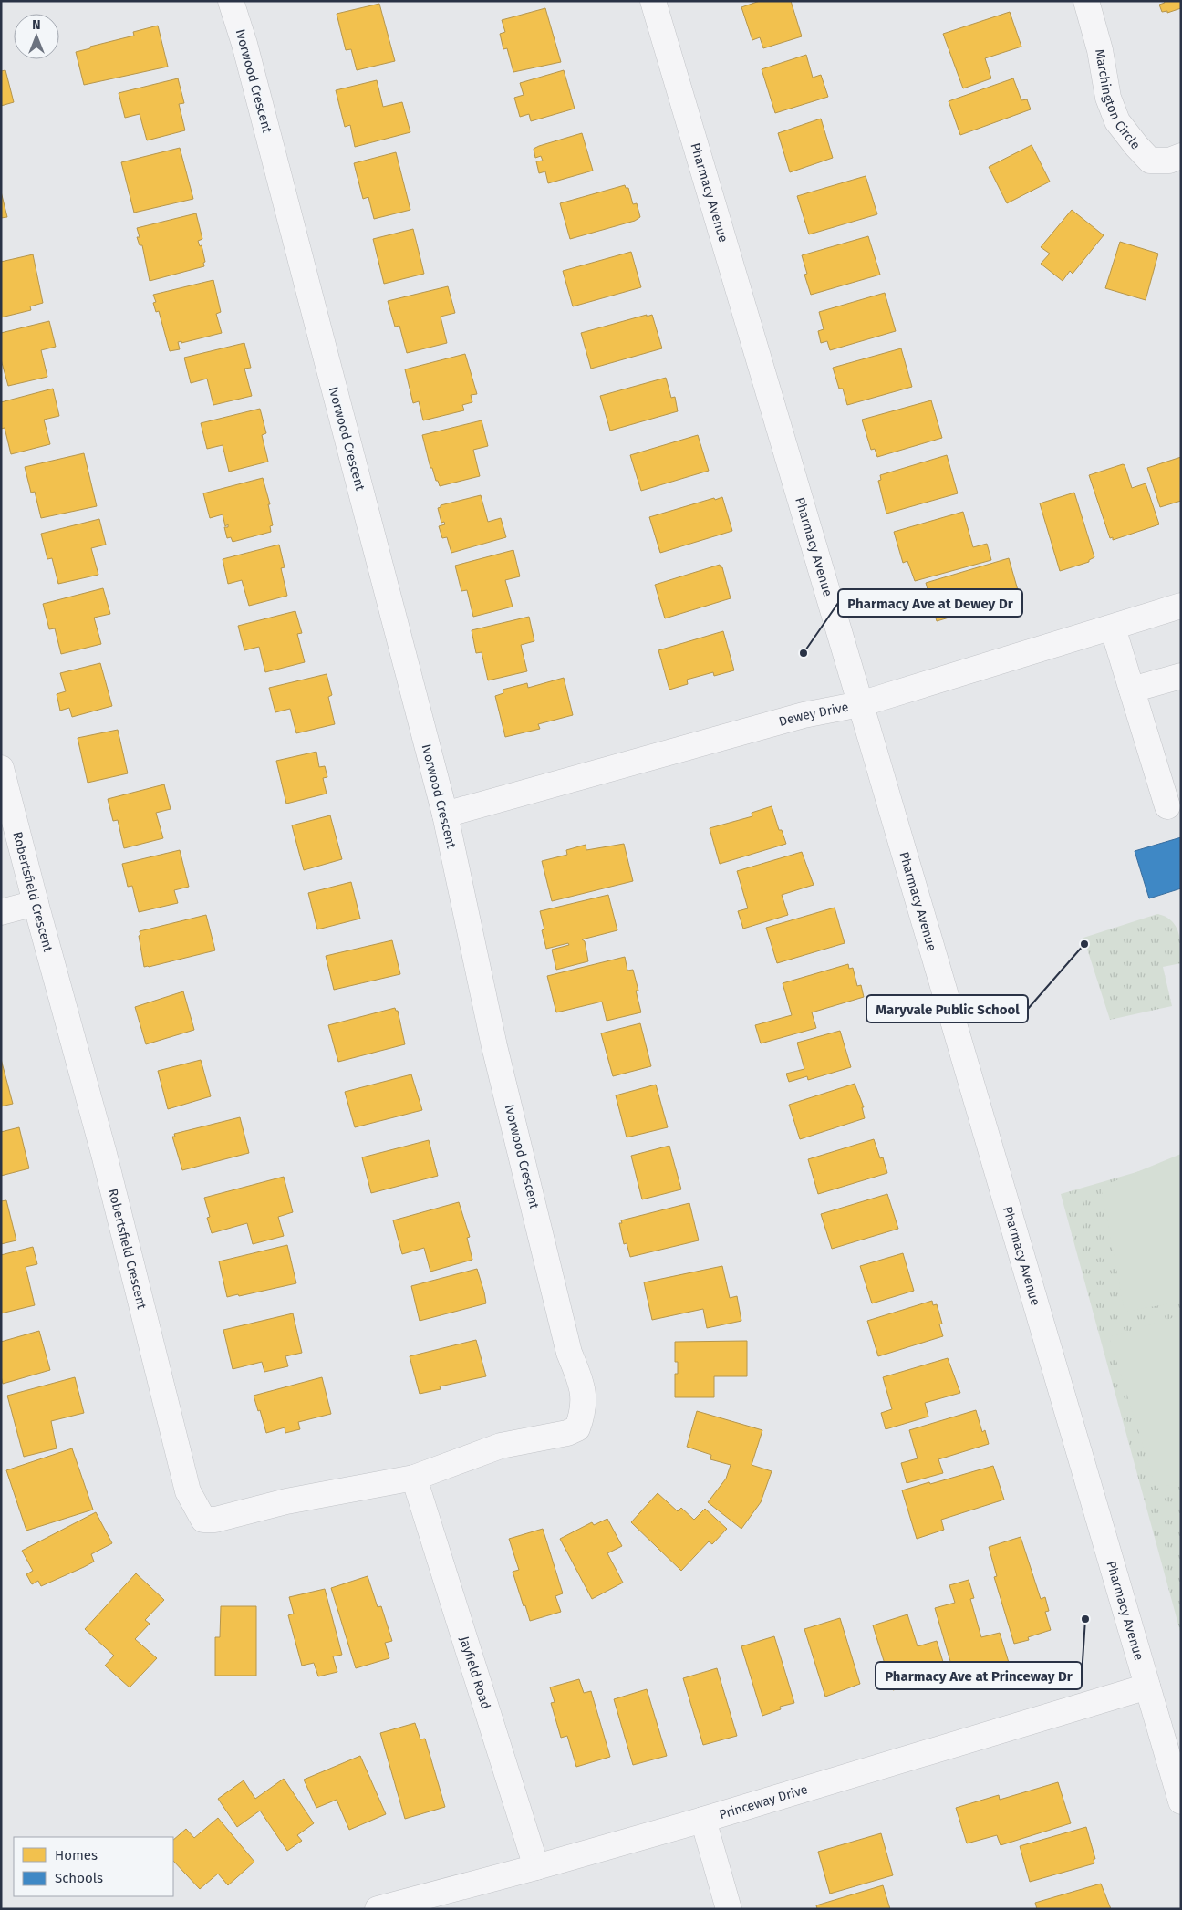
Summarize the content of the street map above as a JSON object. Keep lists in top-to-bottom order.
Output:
{
  "streets": {
    "street": [
      "Ivorwood Crescent",
      "Marchington Circle",
      "Pharmacy Avenue",
      "Dewey Drive",
      "Robertsfield Crescent",
      "Jayfield Road",
      "Princeway Drive"
    ]
  },
  "crossings": [
    ["Ivorwood Crescent", "Dewey Drive"],
    ["Ivorwood Crescent", "Robertsfield Crescent"],
    ["Ivorwood Crescent", "Jayfield Road"],
    ["Pharmacy Avenue", "Dewey Drive"],
    ["Pharmacy Avenue", "Princeway Drive"],
    ["Robertsfield Crescent", "Jayfield Road"],
    ["Jayfield Road", "Princeway Drive"]
  ],
  "places": ["Pharmacy Ave at Dewey Dr", "Maryvale Public School", "Pharmacy Ave at Princeway Dr"],
  "legend": ["Homes", "Schools"],
  "north": "top"
}
